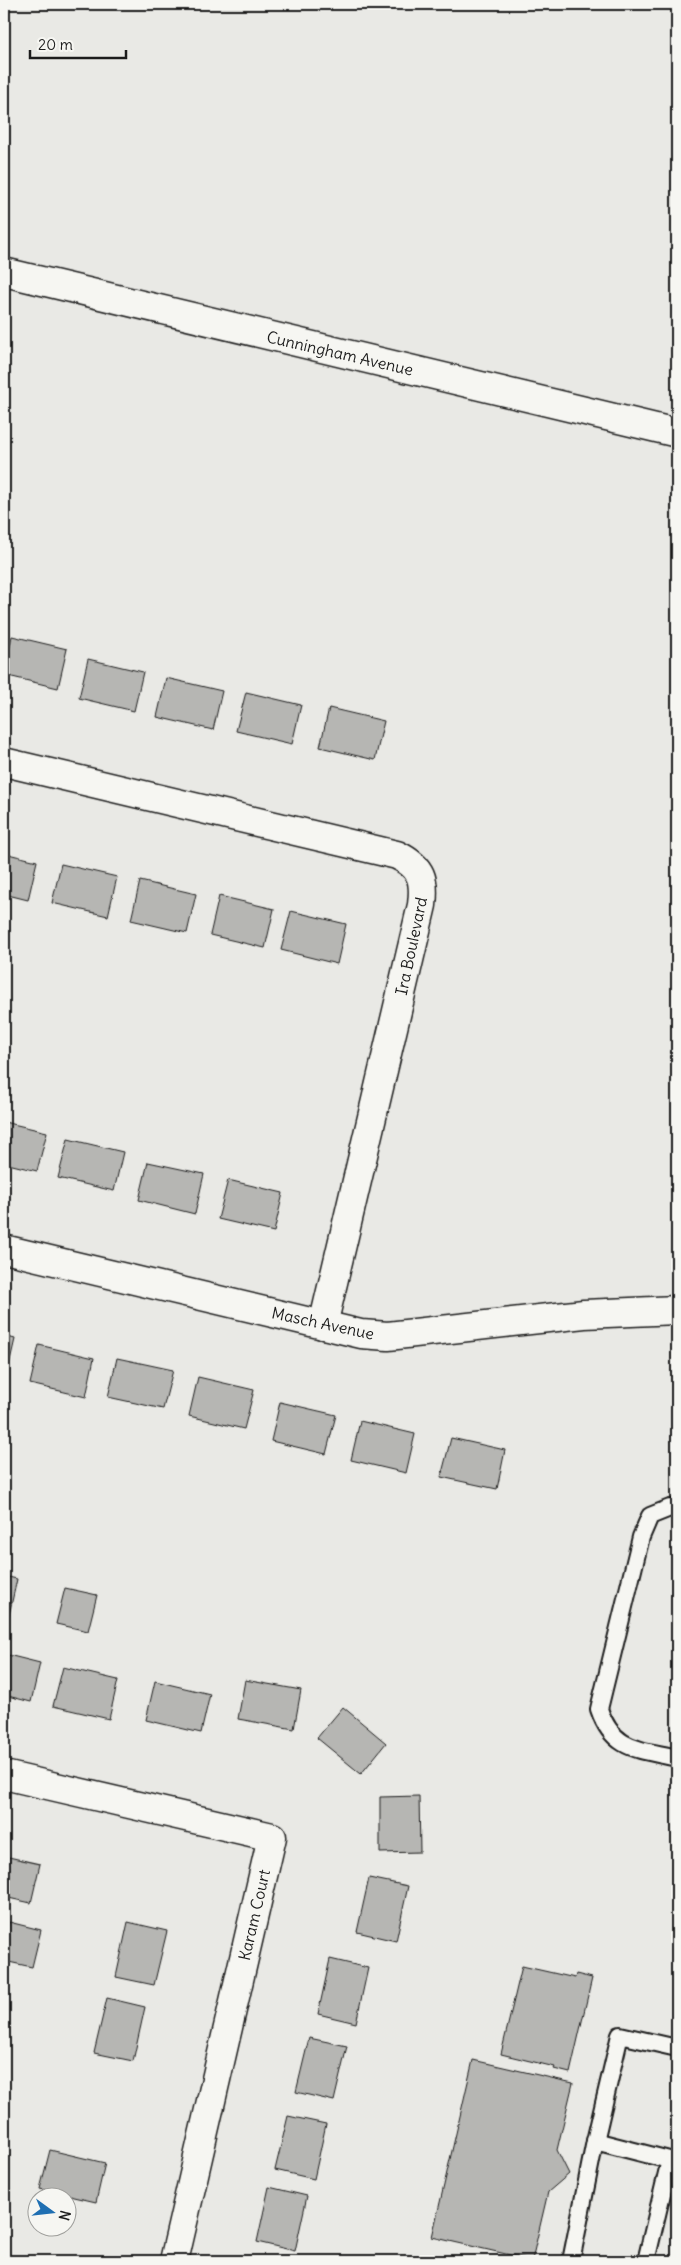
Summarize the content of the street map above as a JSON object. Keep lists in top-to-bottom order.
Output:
{
  "streets": {
    "street": [
      "Cunningham Avenue",
      "Ira Boulevard",
      "Masch Avenue",
      "Karam Court"
    ]
  },
  "crossings": [
    ["Ira Boulevard", "Masch Avenue"]
  ],
  "scale_bar": "20 m",
  "north": "right"
}
